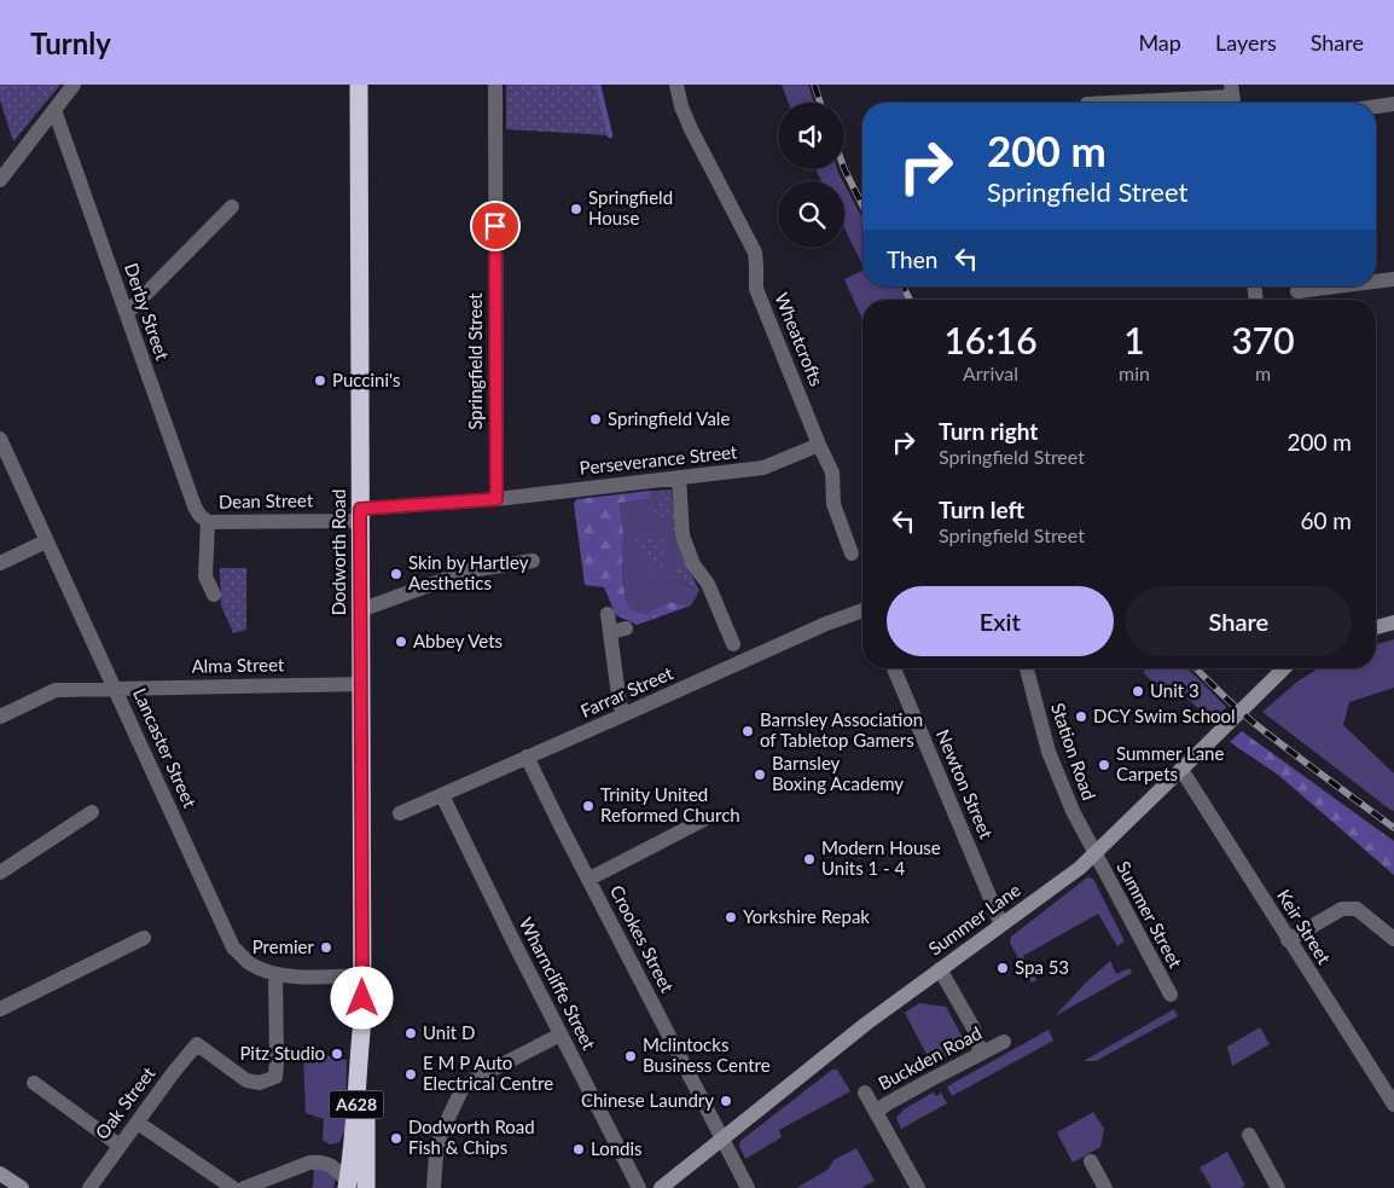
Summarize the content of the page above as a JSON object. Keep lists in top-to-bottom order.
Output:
{
  "streets": {
    "highway": ["Dodworth Road", "A628"],
    "street": [
      "Derby Street",
      "Wheatcrofts",
      "Springfield Street",
      "Perseverance Street",
      "Dean Street",
      "Alma Street",
      "Farrar Street",
      "Lancaster Street",
      "Station Road",
      "Newton Street",
      "Summer Street",
      "Summer Lane",
      "Keir Street",
      "Crookes Street",
      "Wharncliffe Street",
      "Buckden Road",
      "Oak Street"
    ]
  },
  "crossings": [
    ["Derby Street", "Dean Street"],
    ["Wheatcrofts", "Perseverance Street"],
    ["Springfield Street", "Perseverance Street"],
    ["Dean Street", "Dodworth Road"],
    ["Dodworth Road", "Alma Street"],
    ["Dodworth Road", "Lancaster Street"],
    ["Alma Street", "Lancaster Street"],
    ["Farrar Street", "Crookes Street"],
    ["Farrar Street", "Wharncliffe Street"],
    ["Lancaster Street", "Oak Street"],
    ["Station Road", "Summer Street"],
    ["Station Road", "Summer Lane"],
    ["Newton Street", "Summer Lane"],
    ["Summer Street", "Summer Lane"],
    ["Summer Lane", "Keir Street"],
    ["Summer Lane", "Crookes Street"]
  ],
  "places": [
    "Springfield House",
    "Puccini's",
    "Springfield Vale",
    "Skin by Hartley Aesthetics",
    "Abbey Vets",
    "Unit 3",
    "DCY Swim School",
    "Barnsley Association of Tabletop Gamers",
    "Summer Lane Carpets",
    "Barnsley Boxing Academy",
    "Trinity United Reformed Church",
    "Modern House Units 1 - 4",
    "Yorkshire Repak",
    "Premier",
    "Spa 53",
    "Unit D",
    "Pitz Studio",
    "Mclintocks Business Centre",
    "E M P Auto Electrical Centre",
    "Chinese Laundry",
    "Dodworth Road Fish & Chips",
    "Londis"
  ],
  "page": {
    "header": "Turnly",
    "nav": ["Map", "Layers", "Share"],
    "turn": ["200 m", "Springfield Street"],
    "then": "Then",
    "eta": [
      "16:16",
      "Arrival",
      "1",
      "min",
      "370",
      "m"
    ],
    "list": [
      {
        "name": "Turn right",
        "note": "Springfield Street",
        "value": "200 m"
      },
      {
        "name": "Turn left",
        "note": "Springfield Street",
        "value": "60 m"
      }
    ],
    "buttons": ["Exit", "Share"]
  }
}
